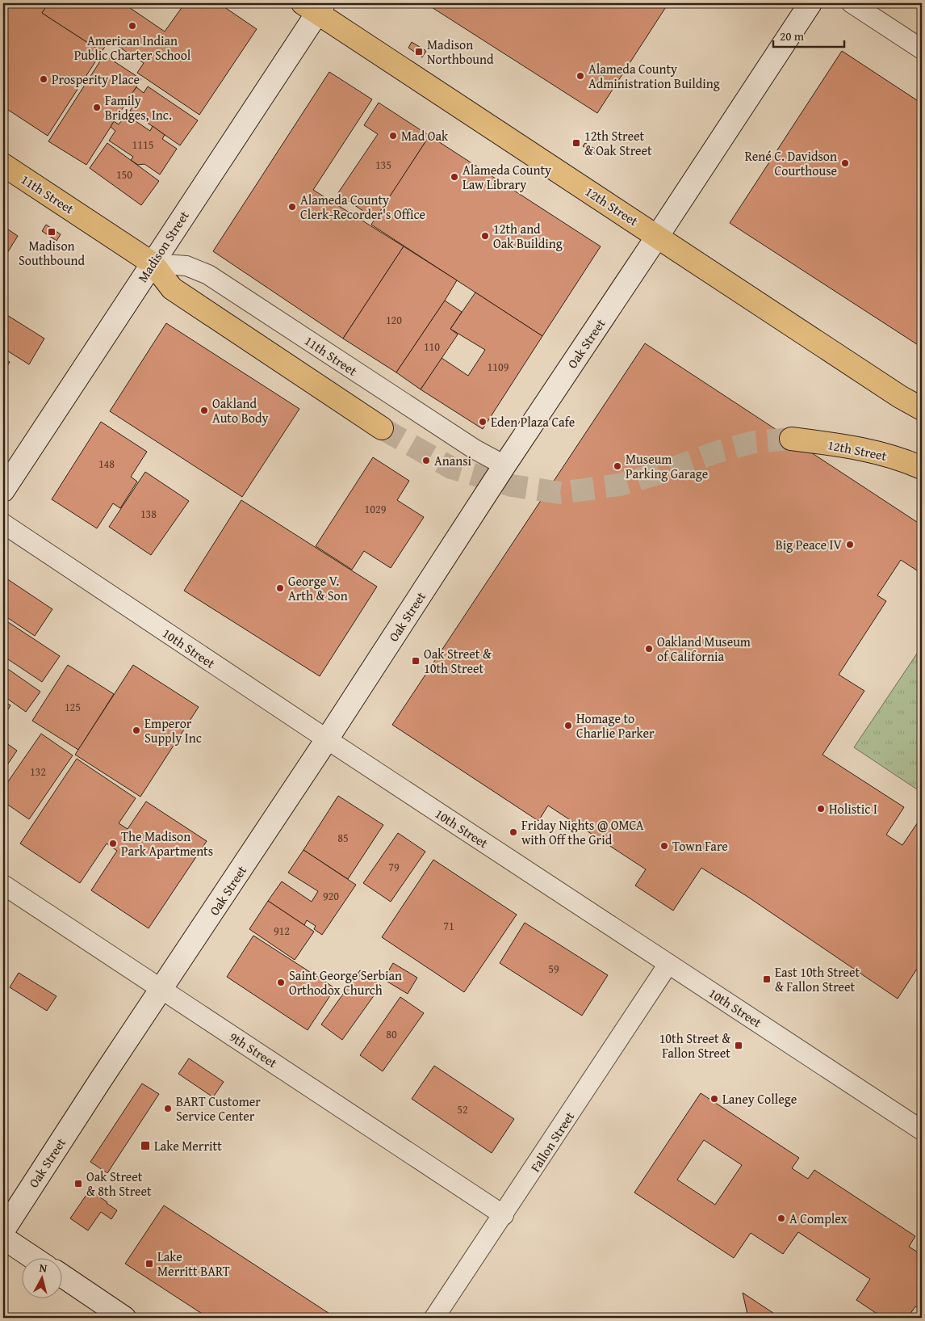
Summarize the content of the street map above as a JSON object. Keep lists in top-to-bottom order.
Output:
{
  "streets": {
    "main road": [
      "11th Street",
      "12th Street",
      "Madison Street",
      "Oak Street"
    ],
    "street": ["10th Street", "9th Street", "Fallon Street"]
  },
  "crossings": [
    ["11th Street", "Madison Street"],
    ["11th Street", "Oak Street"],
    ["12th Street", "Madison Street"],
    ["12th Street", "Oak Street"],
    ["Oak Street", "10th Street"],
    ["Oak Street", "9th Street"],
    ["10th Street", "Fallon Street"],
    ["9th Street", "Fallon Street"]
  ],
  "places": {
    "other": [
      "American Indian Public Charter School",
      "Alameda County Administration Building",
      "Prosperity Place",
      "Family Bridges, Inc.",
      "Mad Oak",
      "René C. Davidson Courthouse",
      "Alameda County Law Library",
      "Alameda County Clerk-Recorder's Office",
      "12th and Oak Building",
      "Oakland Auto Body",
      "Eden Plaza Cafe",
      "Anansi",
      "Museum Parking Garage",
      "Big Peace IV",
      "George V. Arth & Son",
      "Oakland Museum of California",
      "Homage to Charlie Parker",
      "Emperor Supply Inc",
      "Holistic I",
      "Friday Nights @ OMCA with Off the Grid",
      "The Madison Park Apartments",
      "Town Fare",
      "Saint George Serbian Orthodox Church",
      "Laney College",
      "BART Customer Service Center",
      "A Complex"
    ],
    "transit": [
      "Madison Northbound",
      "12th Street & Oak Street",
      "Madison Southbound",
      "Oak Street & 10th Street",
      "East 10th Street & Fallon Street",
      "10th Street & Fallon Street",
      "Lake Merritt",
      "Oak Street & 8th Street",
      "Lake Merritt BART"
    ]
  },
  "house_numbers": [
    "1115",
    "135",
    "150",
    "120",
    "110",
    "1109",
    "148",
    "1029",
    "138",
    "125",
    "132",
    "85",
    "79",
    "920",
    "71",
    "912",
    "59",
    "80",
    "52"
  ],
  "scale_bar": "20 m",
  "north": "top"
}
